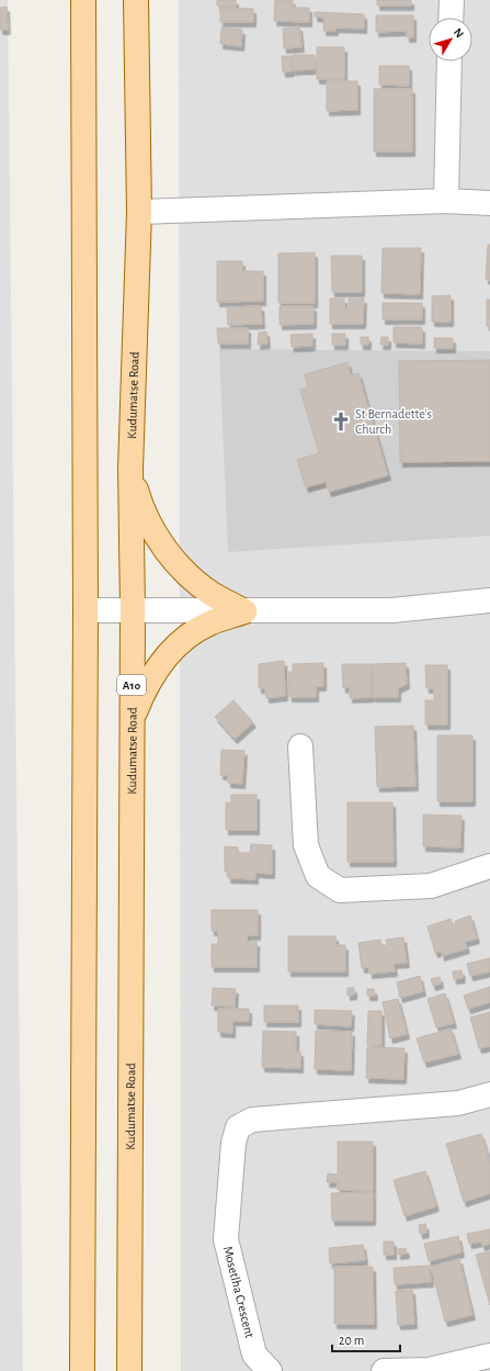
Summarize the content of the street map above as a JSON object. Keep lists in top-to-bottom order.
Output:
{
  "streets": {
    "main road": ["Kudumatse Road", "A10"],
    "street": ["Mosetlha Crescent"]
  },
  "places": {
    "church": ["St Bernadette's Church"]
  },
  "scale_bar": "20 m",
  "north": "top right"
}
